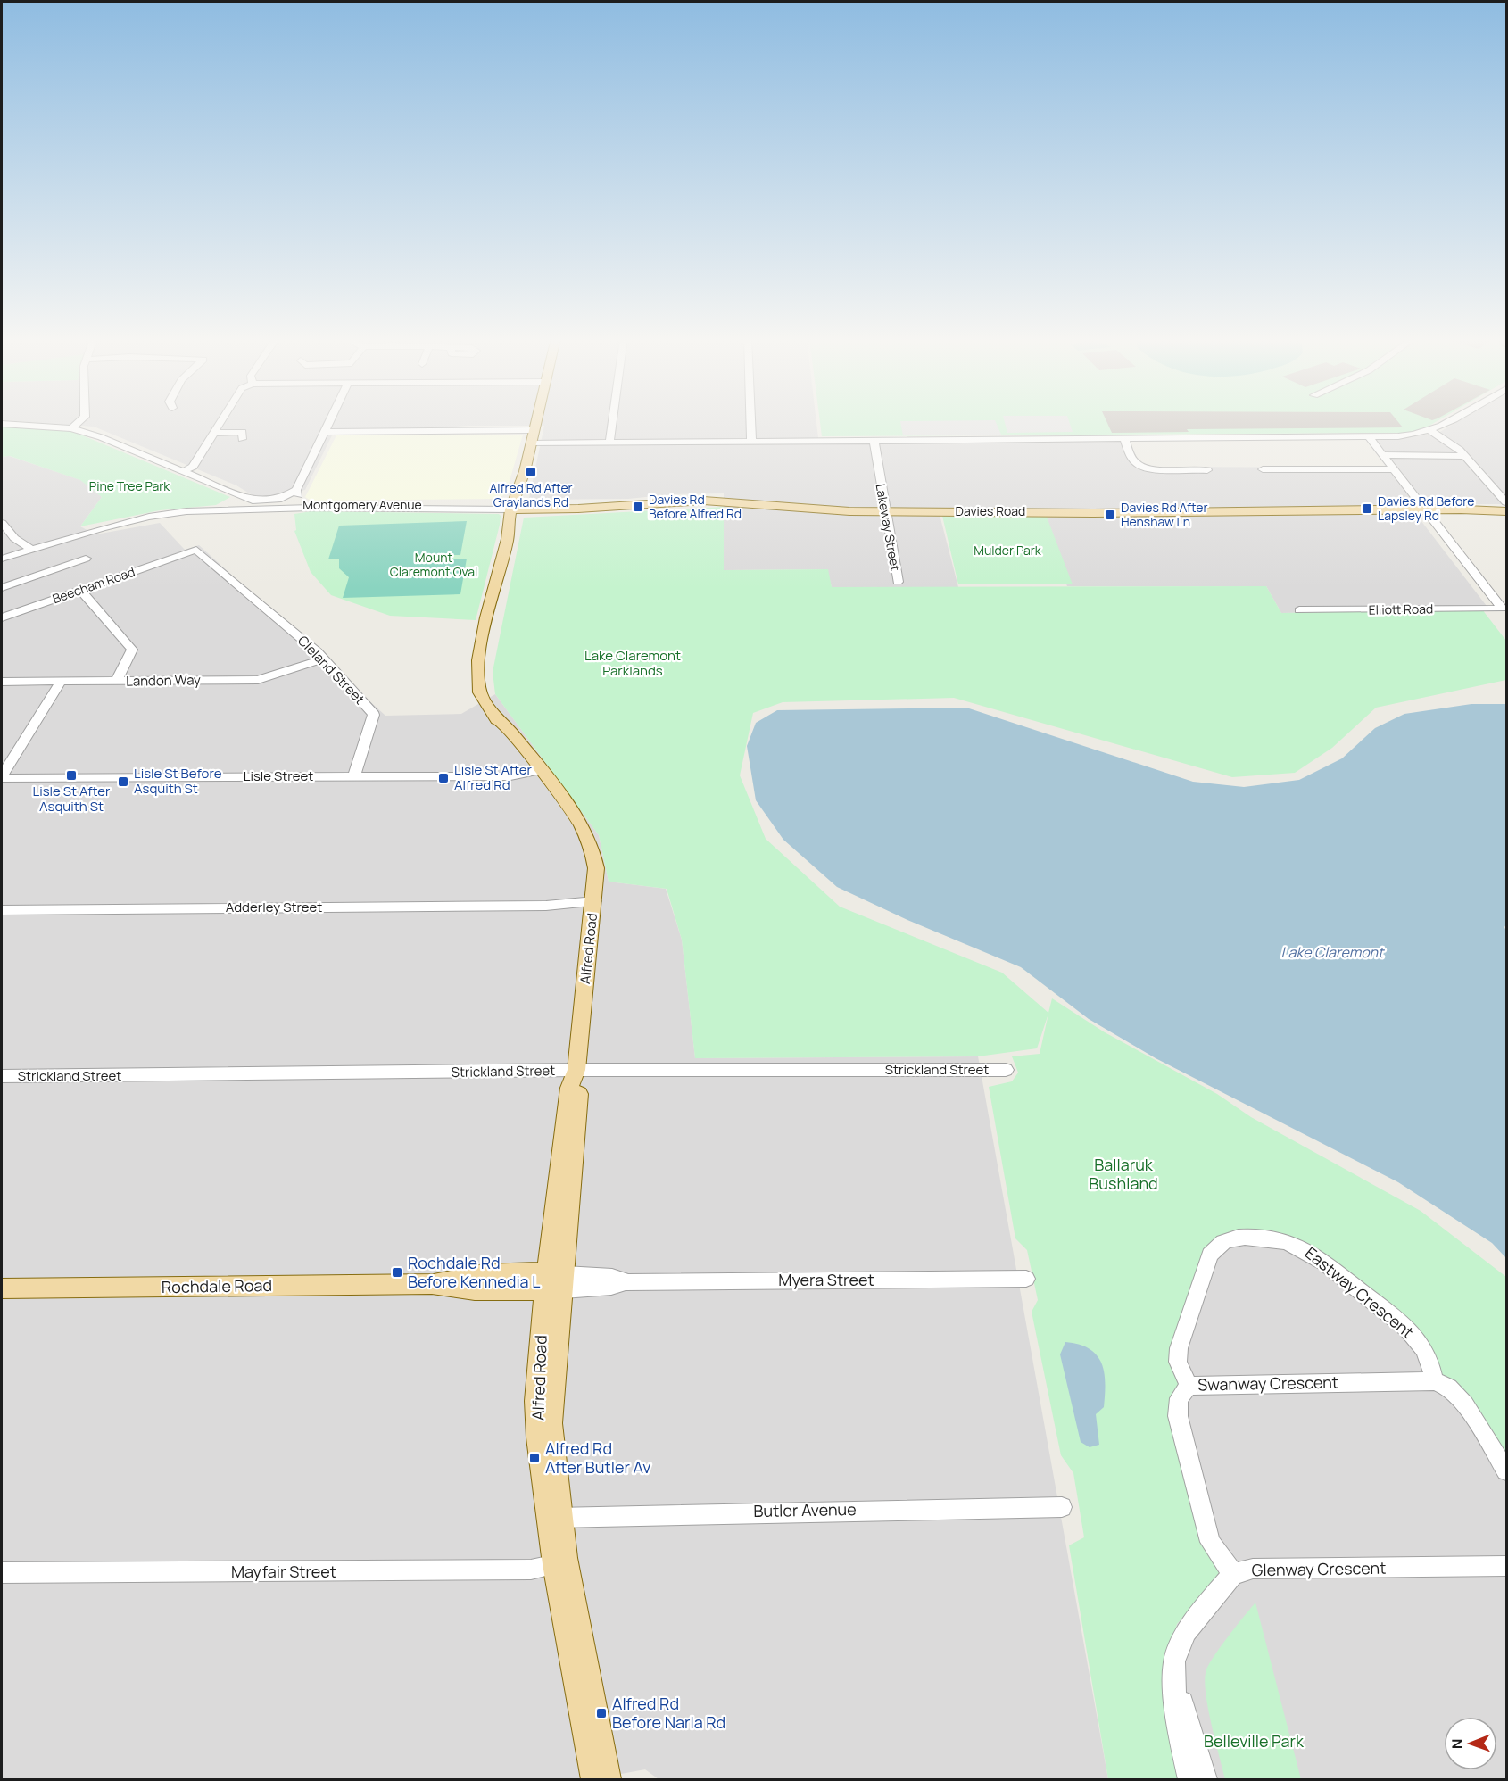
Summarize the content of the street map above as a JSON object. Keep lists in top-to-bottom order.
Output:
{
  "streets": {
    "main road": ["Davies Road", "Alfred Road", "Rochdale Road"],
    "street": [
      "Montgomery Avenue",
      "Lakeway Street",
      "Beecham Road",
      "Elliott Road",
      "Cleland Street",
      "Landon Way",
      "Lisle Street",
      "Adderley Street",
      "Strickland Street",
      "Myera Street",
      "Eastway Crescent",
      "Swanway Crescent",
      "Butler Avenue",
      "Glenway Crescent",
      "Mayfair Street"
    ]
  },
  "crossings": [
    ["Montgomery Avenue", "Davies Road"],
    ["Montgomery Avenue", "Alfred Road"],
    ["Davies Road", "Lakeway Street"],
    ["Davies Road", "Elliott Road"],
    ["Davies Road", "Alfred Road"],
    ["Beecham Road", "Cleland Street"],
    ["Cleland Street", "Landon Way"],
    ["Cleland Street", "Lisle Street"],
    ["Lisle Street", "Alfred Road"],
    ["Adderley Street", "Alfred Road"],
    ["Alfred Road", "Strickland Street"],
    ["Alfred Road", "Myera Street"],
    ["Alfred Road", "Rochdale Road"],
    ["Alfred Road", "Butler Avenue"],
    ["Alfred Road", "Mayfair Street"],
    ["Myera Street", "Rochdale Road"],
    ["Eastway Crescent", "Swanway Crescent"],
    ["Swanway Crescent", "Glenway Crescent"]
  ],
  "water": ["Lake Claremont"],
  "parks": [
    "Pine Tree Park",
    "Mulder Park",
    "Mount Claremont Oval",
    "Lake Claremont Parklands",
    "Ballaruk Bushland",
    "Belleville Park"
  ],
  "places": {
    "transit": [
      "Alfred Rd After Graylands Rd",
      "Davies Rd Before Alfred Rd",
      "Davies Rd Before Lapsley Rd",
      "Davies Rd After Henshaw Ln",
      "Lisle St After Asquith St",
      "Lisle St After Alfred Rd",
      "Lisle St Before Asquith St",
      "Rochdale Rd Before Kennedia L",
      "Alfred Rd After Butler Av",
      "Alfred Rd Before Narla Rd"
    ]
  },
  "north": "left"
}
